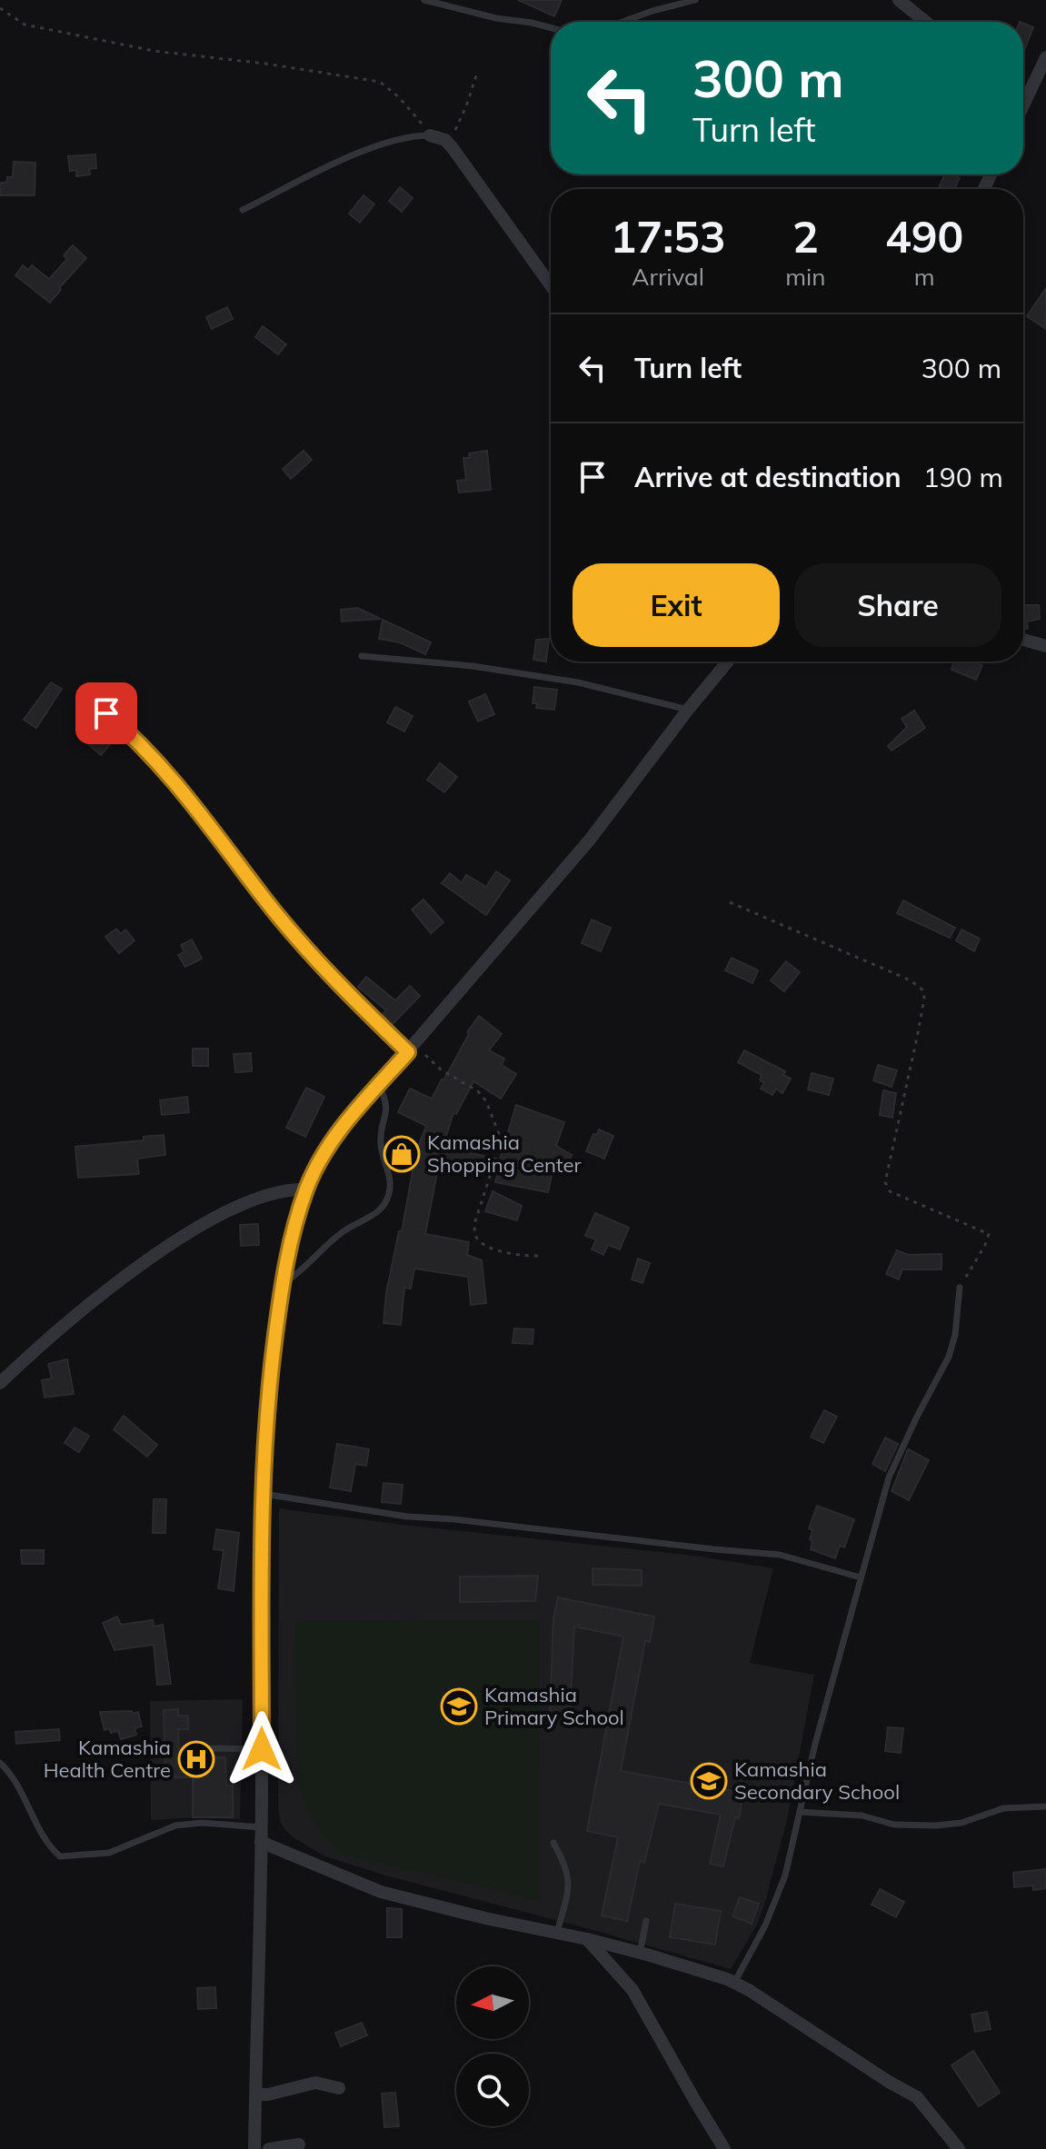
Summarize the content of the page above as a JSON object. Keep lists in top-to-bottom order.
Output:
{
  "places": {
    "shop": ["Kamashia Shopping Center"],
    "school or university": ["Kamashia Primary School", "Kamashia Secondary School"],
    "hospital": ["Kamashia Health Centre"]
  },
  "north": "left",
  "page": {
    "turn": ["300 m", "Turn left"],
    "eta": [
      "17:53",
      "Arrival",
      "2",
      "min",
      "490",
      "m"
    ],
    "list": [
      {
        "name": "Turn left",
        "value": "300 m"
      },
      {
        "name": "Arrive at destination",
        "value": "190 m"
      }
    ],
    "buttons": ["Exit", "Share"]
  }
}
